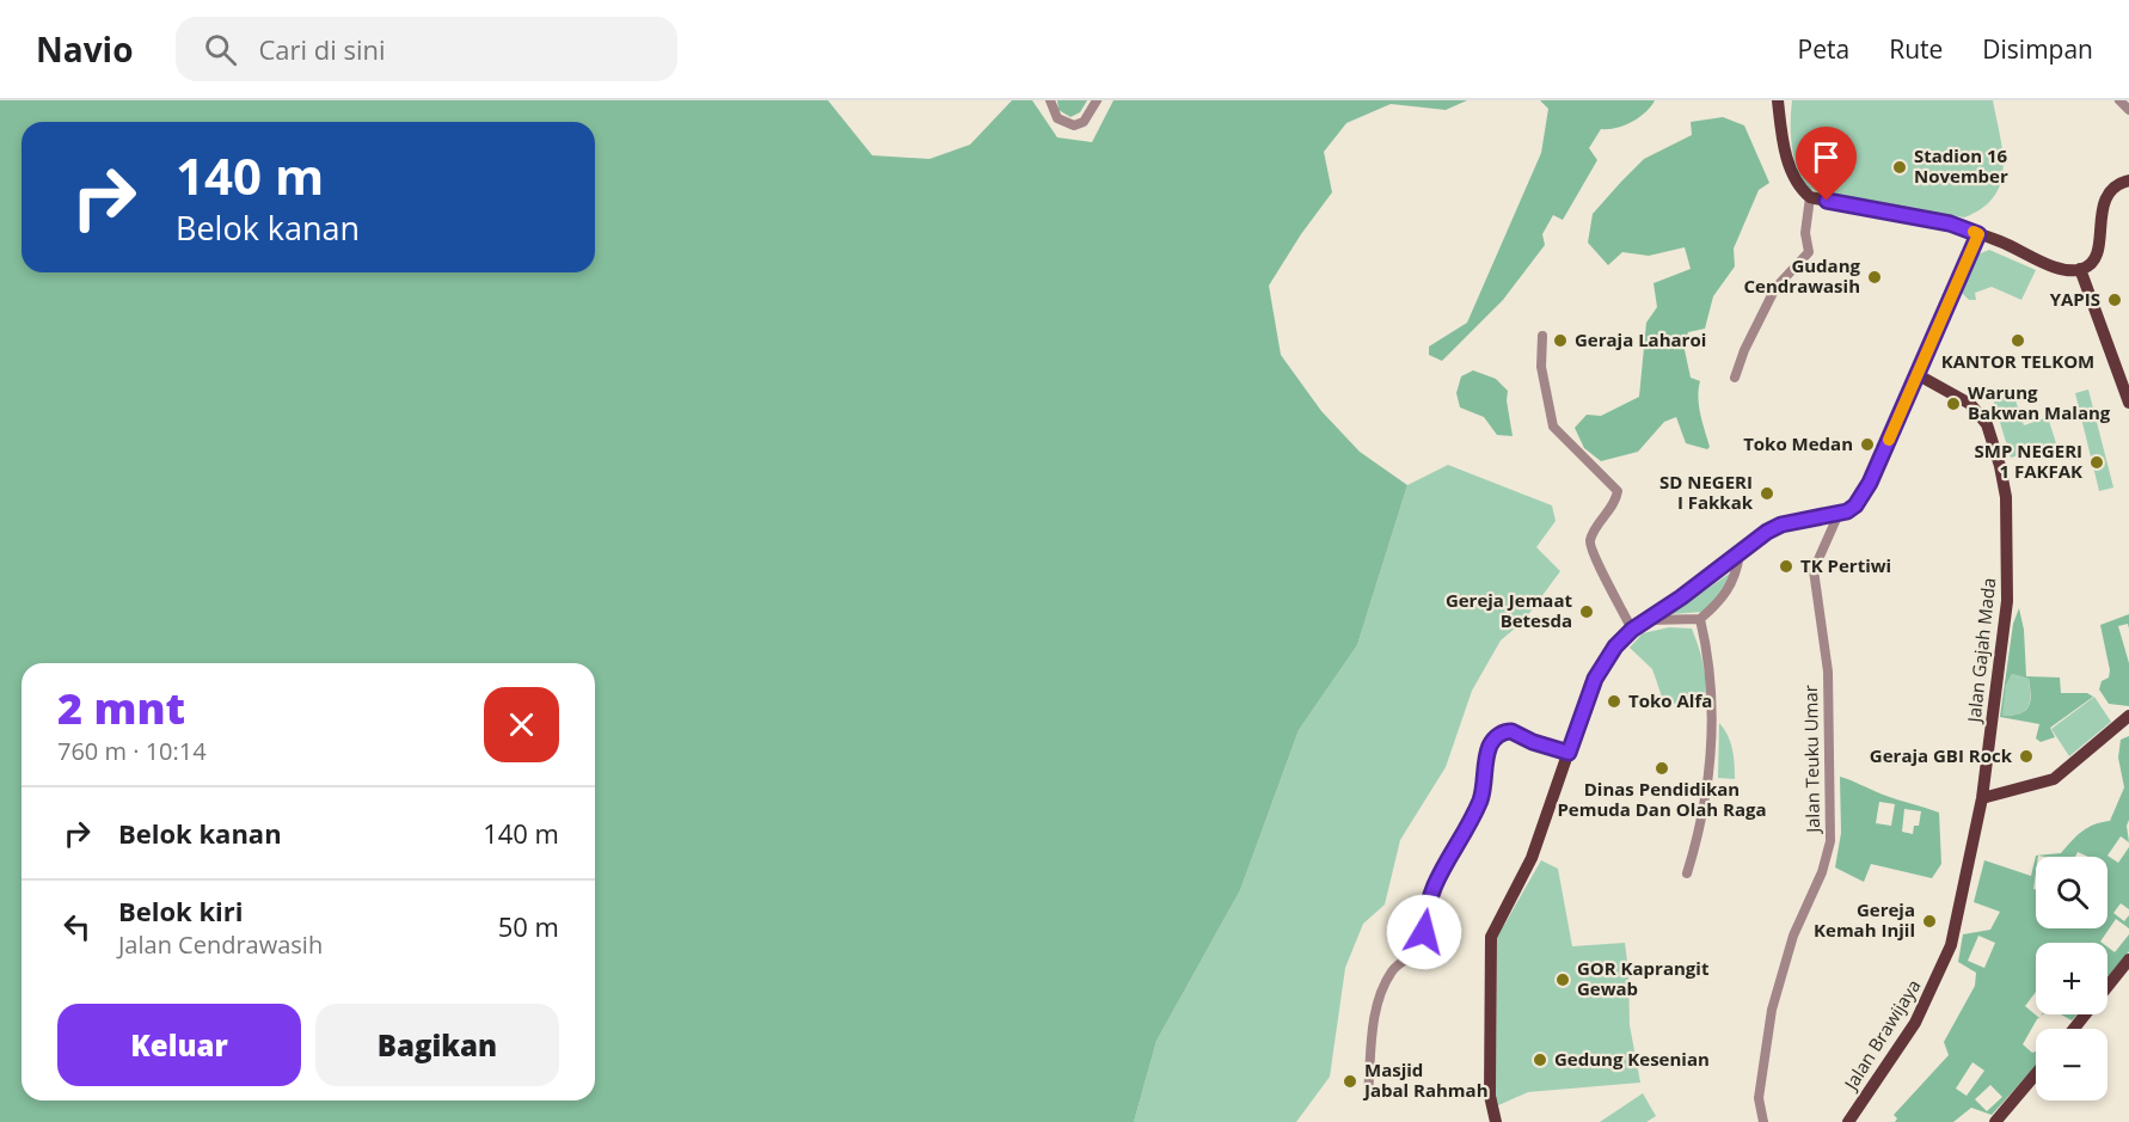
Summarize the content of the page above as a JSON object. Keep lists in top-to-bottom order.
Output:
{
  "streets": {
    "main road": ["Jalan Gajah Mada", "Jalan Brawijaya"],
    "street": ["Jalan Teuku Umar"]
  },
  "crossings": [
    ["Jalan Gajah Mada", "Jalan Brawijaya"]
  ],
  "places": [
    "Stadion 16 November",
    "Gudang Cendrawasih",
    "YAPIS",
    "Geraja Laharoi",
    "KANTOR TELKOM",
    "Warung Bakwan Malang",
    "Toko Medan",
    "SMP NEGERI 1 FAKFAK",
    "SD NEGERI I Fakkak",
    "TK Pertiwi",
    "Gereja Jemaat Betesda",
    "Toko Alfa",
    "Geraja GBI Rock",
    "Dinas Pendidikan Pemuda Dan Olah Raga",
    "Gereja Kemah Injil",
    "GOR Kaprangit Gewab",
    "Gedung Kesenian",
    "Masjid Jabal Rahmah"
  ],
  "page": {
    "header": "Navio",
    "search": "Cari di sini",
    "nav": ["Peta", "Rute", "Disimpan"],
    "turn": ["140 m", "Belok kanan"],
    "heading": ["2 mnt", "760 m · 10:14"],
    "list": [
      {
        "name": "Belok kanan",
        "value": "140 m"
      },
      {
        "name": "Belok kiri",
        "note": "Jalan Cendrawasih",
        "value": "50 m"
      }
    ],
    "map_buttons": ["+", "−"],
    "buttons": ["Keluar", "Bagikan"]
  }
}
